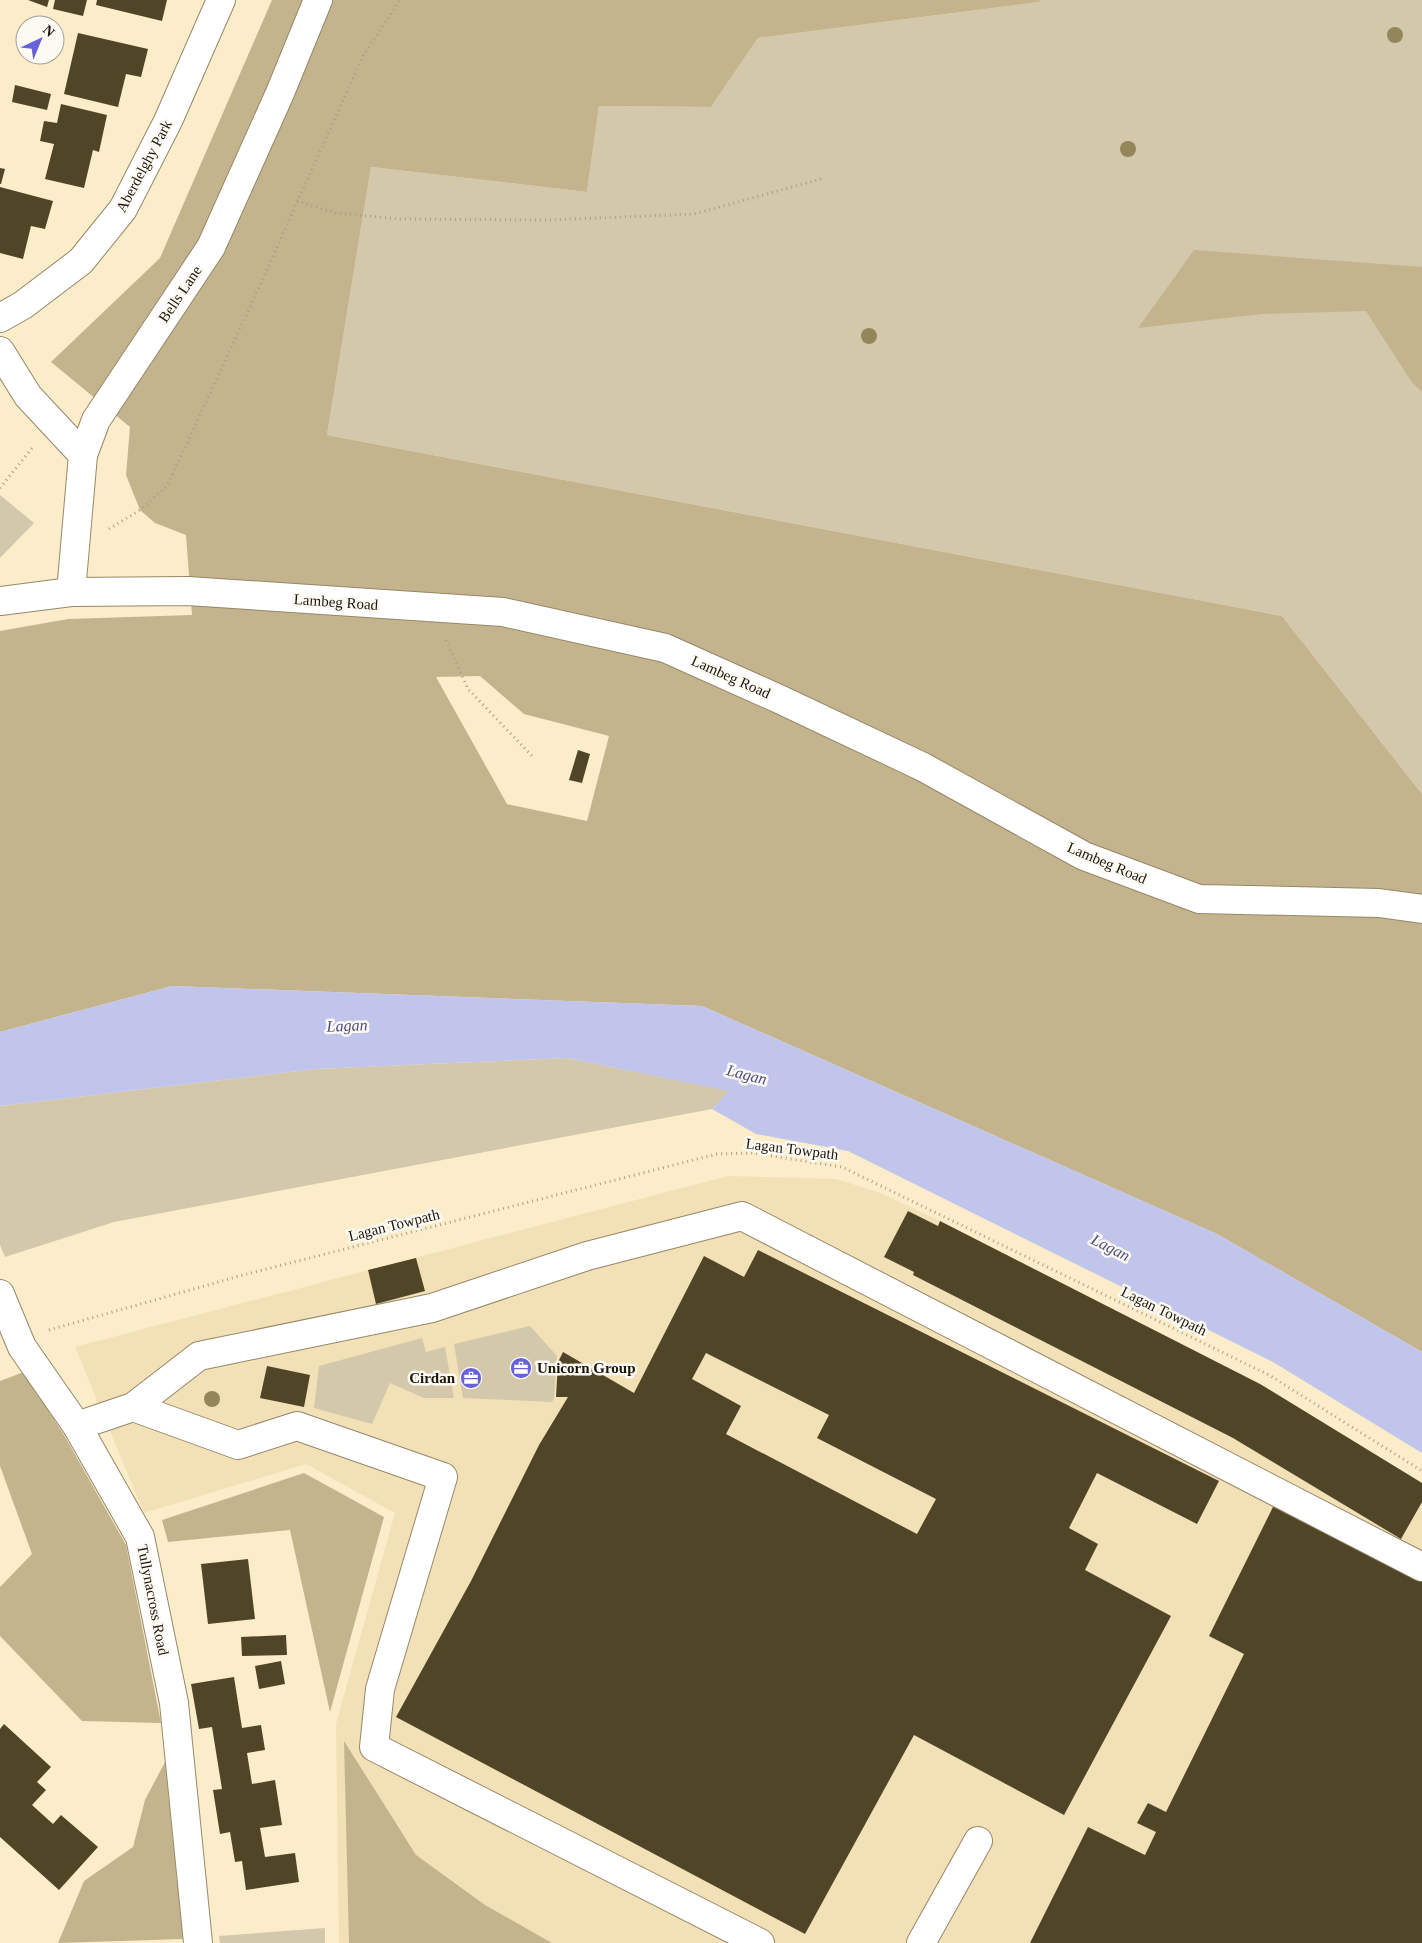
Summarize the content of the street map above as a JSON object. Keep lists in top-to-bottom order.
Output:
{
  "streets": {
    "street": [
      "Aberdelghy Park",
      "Bells Lane",
      "Lambeg Road",
      "Tullynacross Road"
    ],
    "path": ["Lagan Towpath"]
  },
  "crossings": [
    ["Bells Lane", "Lambeg Road"],
    ["Lagan Towpath", "Tullynacross Road"]
  ],
  "water": ["Lagan"],
  "places": {
    "office": ["Unicorn Group", "Cirdan"]
  },
  "north": "top right"
}
